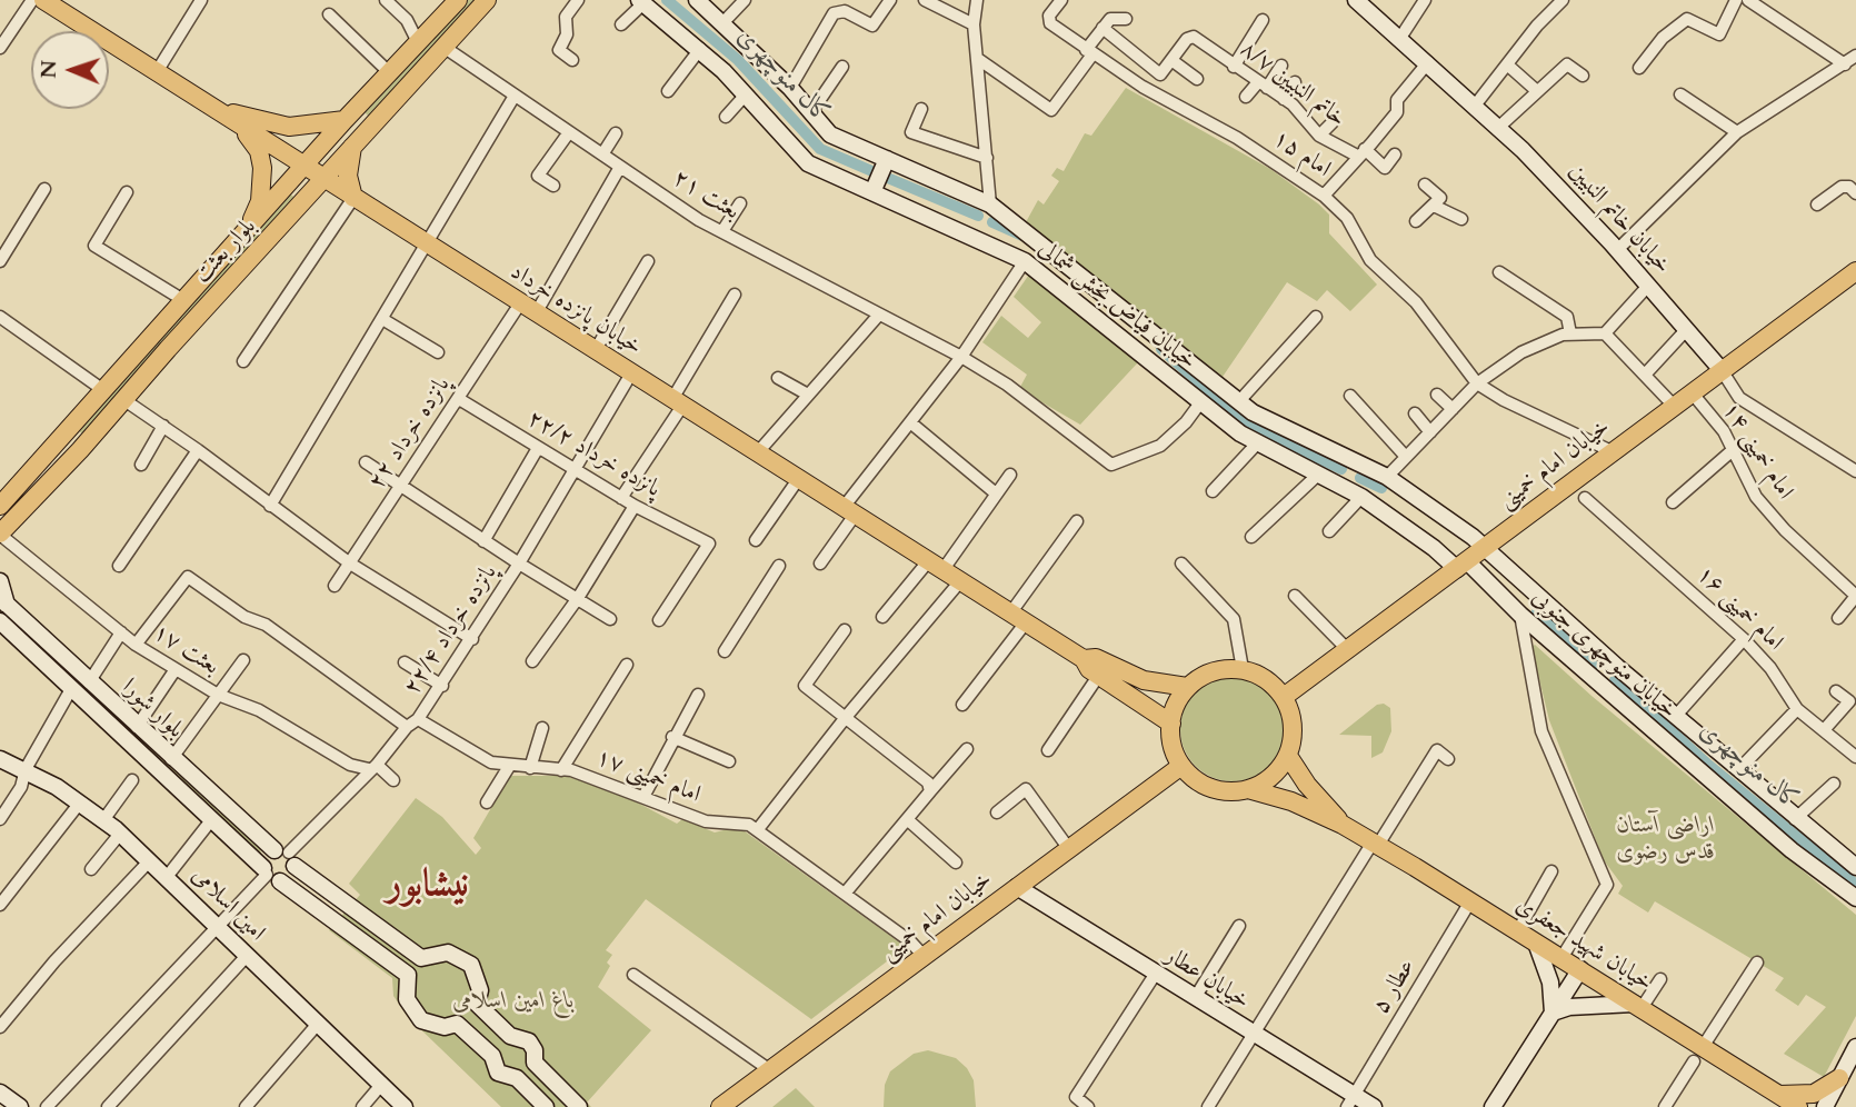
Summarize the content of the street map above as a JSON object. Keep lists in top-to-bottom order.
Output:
{
  "streets": {
    "main road": [
      "بلوار بعثت",
      "خیابان پانزده خرداد",
      "خیابان امام خمینی",
      "خیابان شهید جعفری"
    ],
    "street": [
      "خاتم النبیین ۸/۷",
      "امام ۱۵",
      "بعثت ۲۱",
      "خیابان خاتم النبیین",
      "خیابان فیاض بخش شمالی",
      "پانزده خرداد ۲۲",
      "امام خمینی ۱۴",
      "پانزده خرداد ۲۲/۲",
      "امام خمینی ۱۶",
      "پانزده خرداد ۲۲/۴",
      "بعثت ۱۷",
      "خیابان منوچهری جنوبی",
      "بلوار شورا",
      "امام خمینی ۱۷",
      "امین اسلامی",
      "خیابان عطار",
      "عطار ۵"
    ]
  },
  "crossings": [
    ["بعثت ۲۱", "بلوار بعثت"],
    ["بعثت ۲۱", "خیابان فیاض بخش شمالی"],
    ["خیابان خاتم النبیین", "خیابان امام خمینی"],
    ["بلوار بعثت", "خیابان پانزده خرداد"],
    ["بلوار بعثت", "بعثت ۱۷"],
    ["خیابان فیاض بخش شمالی", "خیابان امام خمینی"],
    ["خیابان فیاض بخش شمالی", "خیابان منوچهری جنوبی"],
    ["خیابان پانزده خرداد", "پانزده خرداد ۲۲"],
    ["خیابان پانزده خرداد", "خیابان امام خمینی"],
    ["خیابان پانزده خرداد", "خیابان شهید جعفری"],
    ["پانزده خرداد ۲۲", "پانزده خرداد ۲۲/۲"],
    ["پانزده خرداد ۲۲", "پانزده خرداد ۲۲/۴"],
    ["امام خمینی ۱۴", "خیابان امام خمینی"],
    ["خیابان امام خمینی", "خیابان منوچهری جنوبی"],
    ["خیابان امام خمینی", "امام خمینی ۱۷"],
    ["خیابان امام خمینی", "خیابان شهید جعفری"],
    ["خیابان امام خمینی", "خیابان عطار"],
    ["پانزده خرداد ۲۲/۴", "بعثت ۱۷"],
    ["پانزده خرداد ۲۲/۴", "بلوار شورا"],
    ["پانزده خرداد ۲۲/۴", "امام خمینی ۱۷"],
    ["خیابان شهید جعفری", "عطار ۵"],
    ["خیابان عطار", "عطار ۵"]
  ],
  "districts": ["نیشابور"],
  "water": ["کال منوچهری"],
  "parks": ["اراضی آستان قدس رضوی", "باغ امین اسلامی"],
  "north": "left"
}
